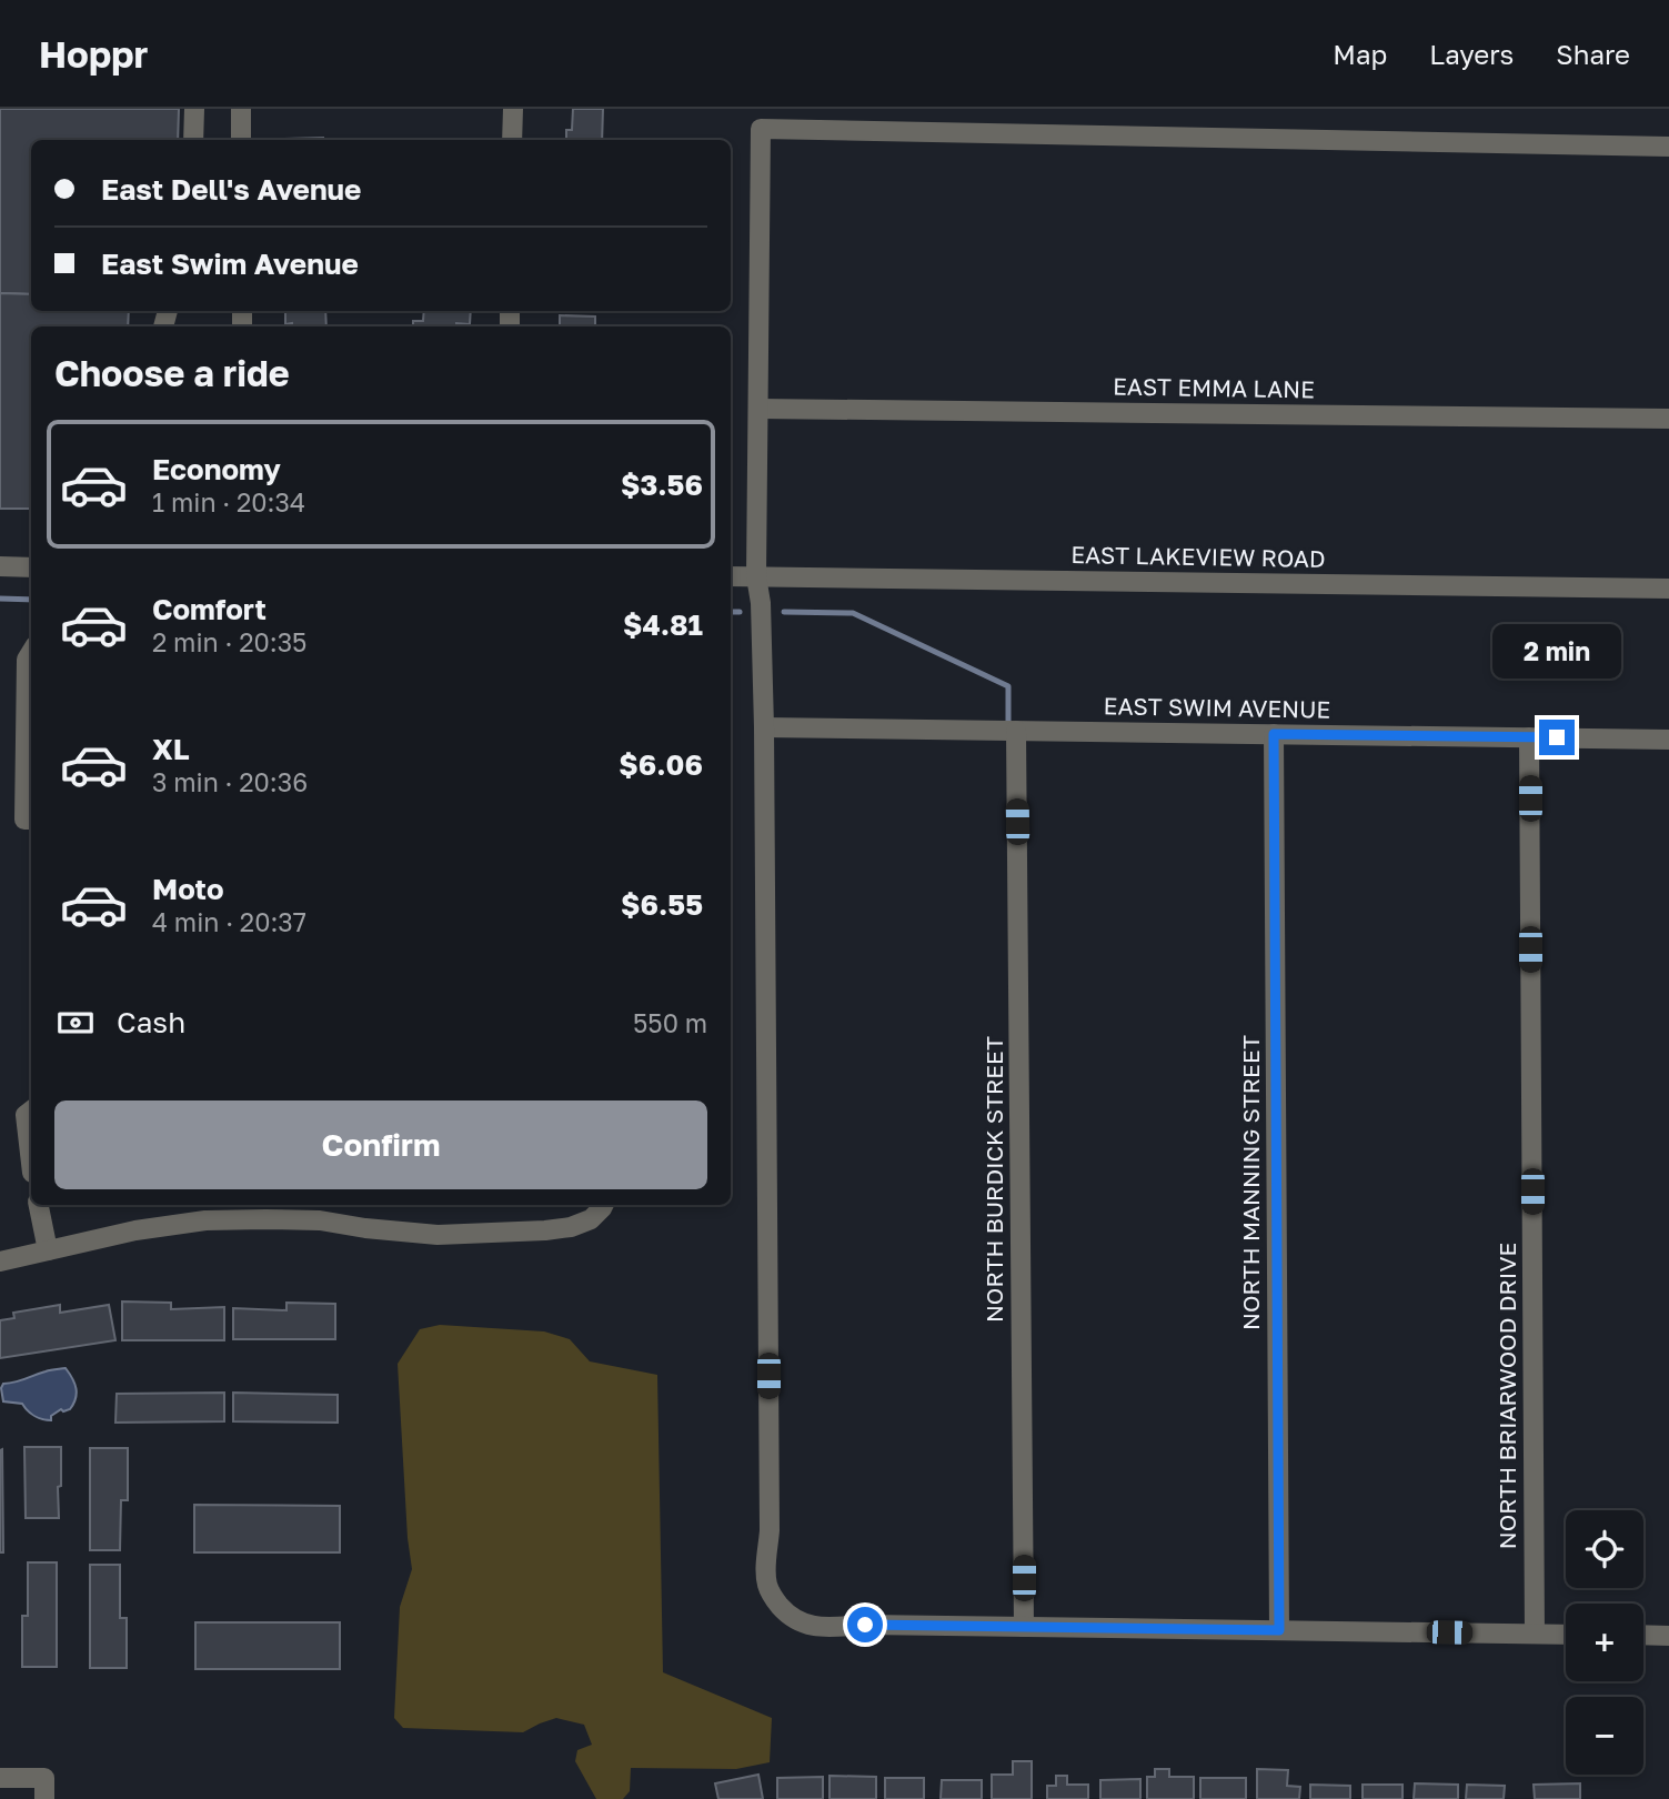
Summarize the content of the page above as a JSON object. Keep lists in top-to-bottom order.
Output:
{
  "streets": {
    "street": [
      "EAST EMMA LANE",
      "EAST LAKEVIEW ROAD",
      "EAST SWIM AVENUE",
      "NORTH BURDICK STREET",
      "NORTH MANNING STREET",
      "NORTH BRIARWOOD DRIVE"
    ]
  },
  "crossings": [
    ["EAST SWIM AVENUE", "NORTH BURDICK STREET"],
    ["EAST SWIM AVENUE", "NORTH MANNING STREET"],
    ["EAST SWIM AVENUE", "NORTH BRIARWOOD DRIVE"]
  ],
  "page": {
    "header": "Hoppr",
    "nav": ["Map", "Layers", "Share"],
    "banner": ["East Dell's Avenue", "East Swim Avenue"],
    "heading": "Choose a ride",
    "list": [
      {
        "name": "Economy",
        "note": "1 min · 20:34",
        "value": "$3.56"
      },
      {
        "name": "Comfort",
        "note": "2 min · 20:35",
        "value": "$4.81"
      },
      {
        "name": "XL",
        "note": "3 min · 20:36",
        "value": "$6.06"
      },
      {
        "name": "Moto",
        "note": "4 min · 20:37",
        "value": "$6.55"
      }
    ],
    "bubble": "2 min",
    "pay": ["Cash", "550 m"],
    "buttons": "Confirm",
    "map_buttons": ["+", "−"]
  }
}
